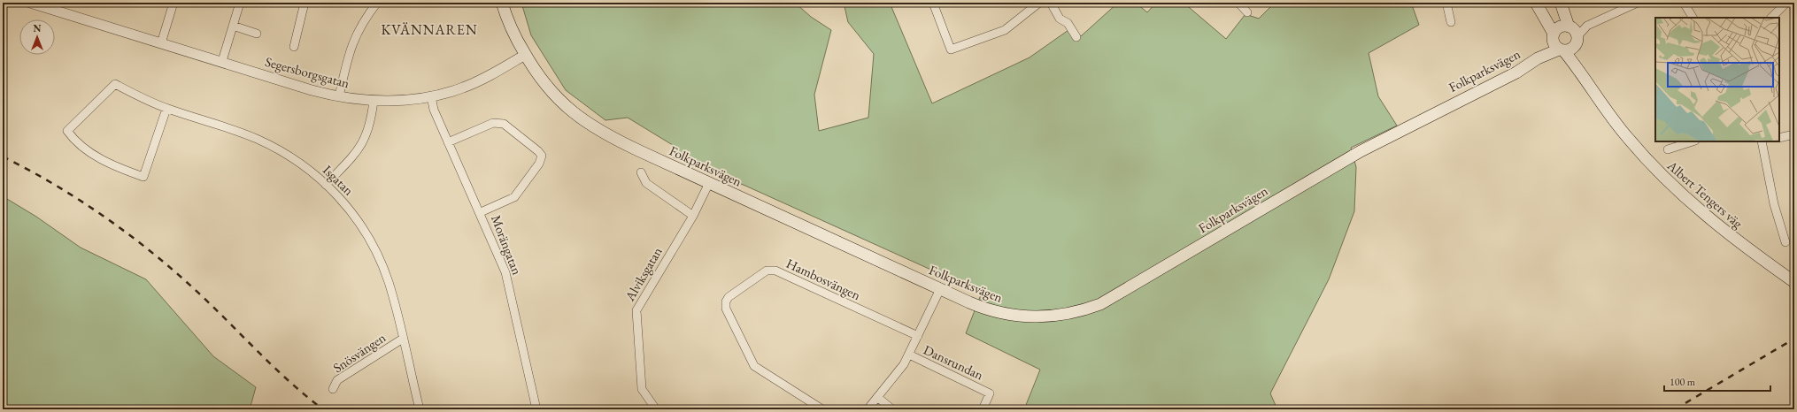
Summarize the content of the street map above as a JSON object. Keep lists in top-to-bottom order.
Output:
{
  "streets": {
    "main road": ["Folkparksvägen", "Albert Tengers väg"],
    "street": [
      "Segersborgsgatan",
      "Isgatan",
      "Morängatan",
      "Alviksgatan",
      "Hambosvängen",
      "Snösvängen",
      "Dansrundan"
    ]
  },
  "crossings": [
    ["Folkparksvägen", "Segersborgsgatan"],
    ["Folkparksvägen", "Albert Tengers väg"],
    ["Folkparksvägen", "Alviksgatan"],
    ["Folkparksvägen", "Dansrundan"],
    ["Segersborgsgatan", "Morängatan"],
    ["Isgatan", "Snösvängen"],
    ["Hambosvängen", "Dansrundan"]
  ],
  "districts": ["KVÄNNAREN"],
  "scale_bar": "100 m",
  "north": "top"
}
